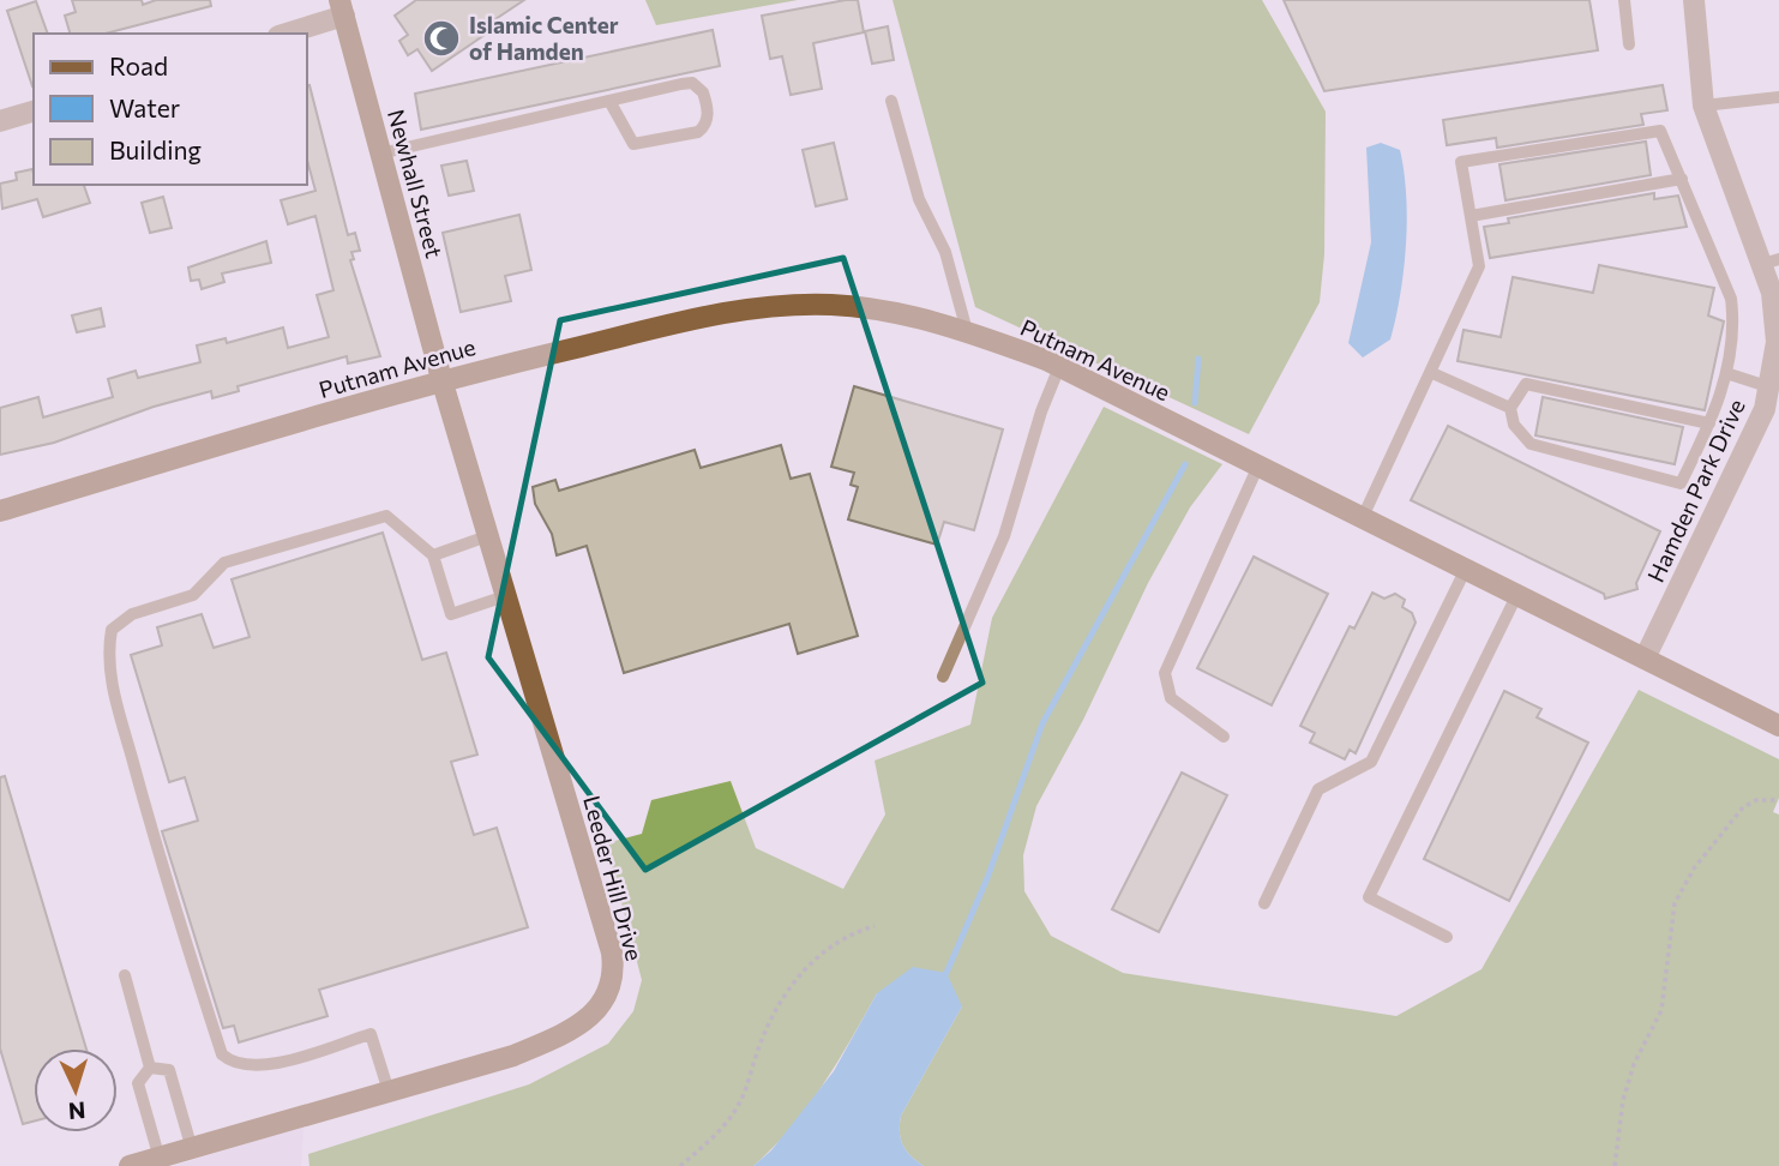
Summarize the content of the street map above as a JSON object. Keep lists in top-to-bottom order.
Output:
{
  "streets": {
    "main road": ["Newhall Street", "Putnam Avenue", "Leeder Hill Drive"],
    "street": ["Hamden Park Drive"]
  },
  "crossings": [
    ["Newhall Street", "Putnam Avenue"],
    ["Newhall Street", "Leeder Hill Drive"],
    ["Putnam Avenue", "Hamden Park Drive"],
    ["Putnam Avenue", "Leeder Hill Drive"]
  ],
  "places": {
    "mosque": ["Islamic Center of Hamden"]
  },
  "legend": ["Road", "Water", "Building"],
  "north": "bottom"
}
